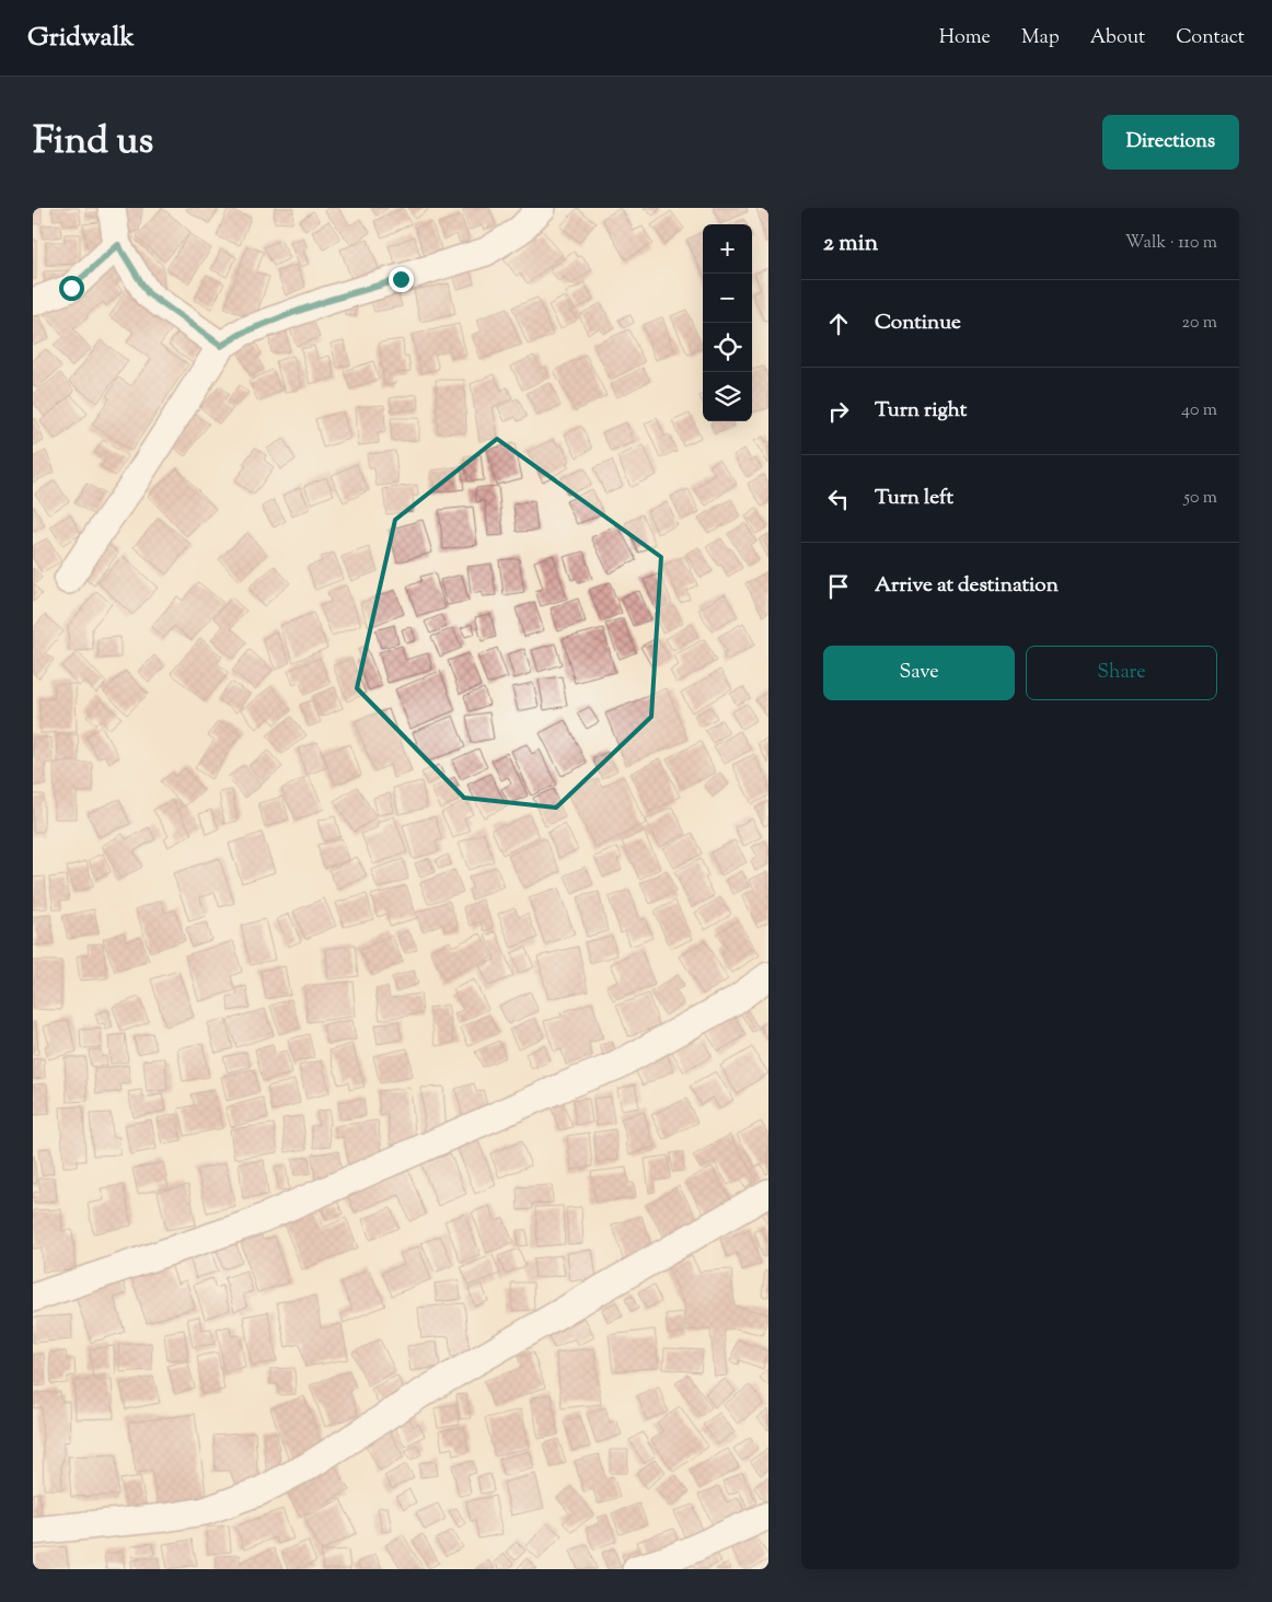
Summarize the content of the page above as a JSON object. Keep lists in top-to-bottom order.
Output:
{
  "page": {
    "header": "Gridwalk",
    "nav": [
      "Home",
      "Map",
      "About",
      "Contact"
    ],
    "title": "Find us",
    "buttons": [
      "Directions",
      ["Save", "Share"]
    ],
    "heading": ["2 min", "Walk · 110 m"],
    "map_buttons": ["+", "−"],
    "list": [
      ["Continue", "20 m"],
      ["Turn right", "40 m"],
      ["Turn left", "50 m"],
      "Arrive at destination"
    ]
  }
}
